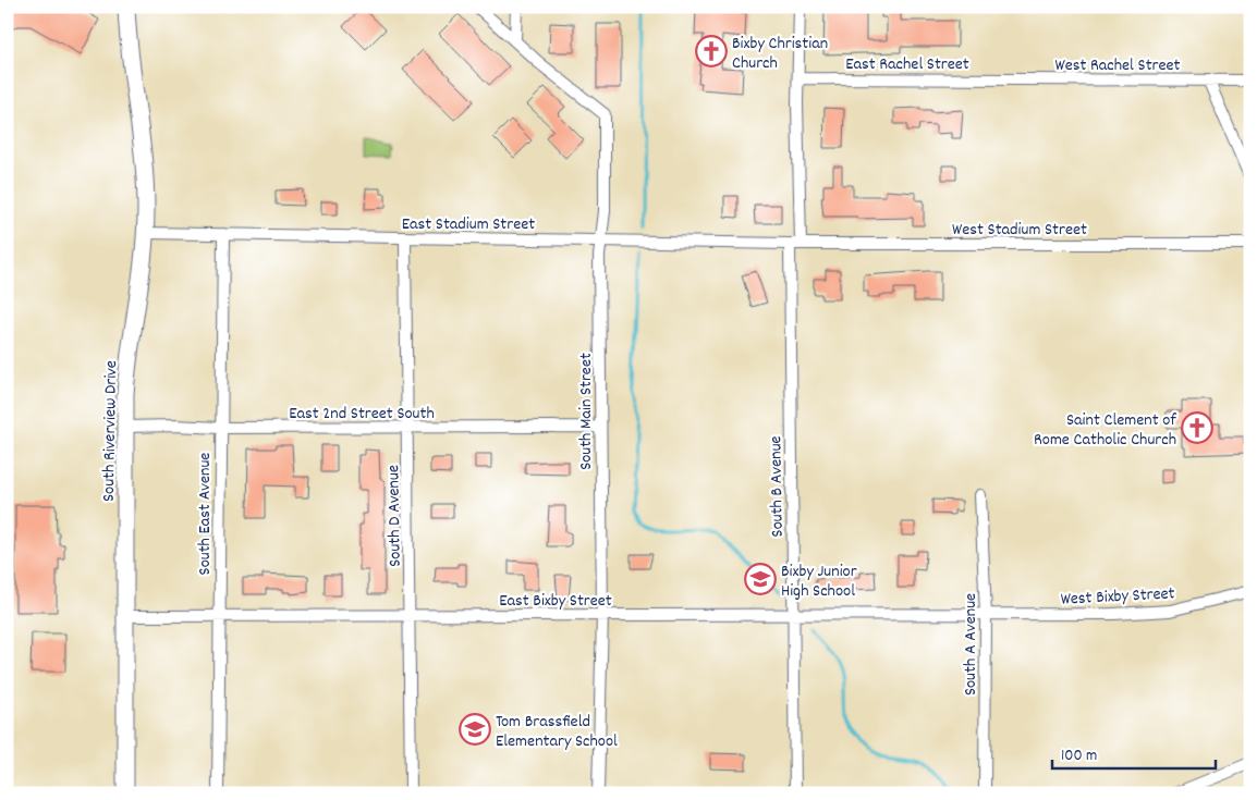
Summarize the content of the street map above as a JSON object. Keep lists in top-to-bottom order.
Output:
{
  "streets": {
    "street": [
      "East Rachel Street",
      "West Rachel Street",
      "East Stadium Street",
      "West Stadium Street",
      "East 2nd Street South",
      "South Main Street",
      "South Riverview Drive",
      "South B Avenue",
      "South East Avenue",
      "South D Avenue",
      "West Bixby Street",
      "East Bixby Street",
      "South A Avenue"
    ]
  },
  "crossings": [
    ["East Rachel Street", "West Rachel Street"],
    ["East Rachel Street", "South B Avenue"],
    ["East Stadium Street", "West Stadium Street"],
    ["East Stadium Street", "South Main Street"],
    ["East Stadium Street", "South Riverview Drive"],
    ["East Stadium Street", "South B Avenue"],
    ["East Stadium Street", "South East Avenue"],
    ["East Stadium Street", "South D Avenue"],
    ["West Stadium Street", "South B Avenue"],
    ["East 2nd Street South", "South Main Street"],
    ["East 2nd Street South", "South Riverview Drive"],
    ["East 2nd Street South", "South East Avenue"],
    ["East 2nd Street South", "South D Avenue"],
    ["South Main Street", "East Bixby Street"],
    ["South Riverview Drive", "East Bixby Street"],
    ["South B Avenue", "East Bixby Street"],
    ["South East Avenue", "East Bixby Street"],
    ["South D Avenue", "East Bixby Street"],
    ["West Bixby Street", "East Bixby Street"],
    ["West Bixby Street", "South A Avenue"],
    ["East Bixby Street", "South A Avenue"]
  ],
  "places": {
    "church": ["Bixby Christian Church", "Saint Clement of Rome Catholic Church"],
    "school or university": ["Bixby Junior High School", "Tom Brassfield Elementary School"]
  },
  "scale_bar": "100 m"
}
